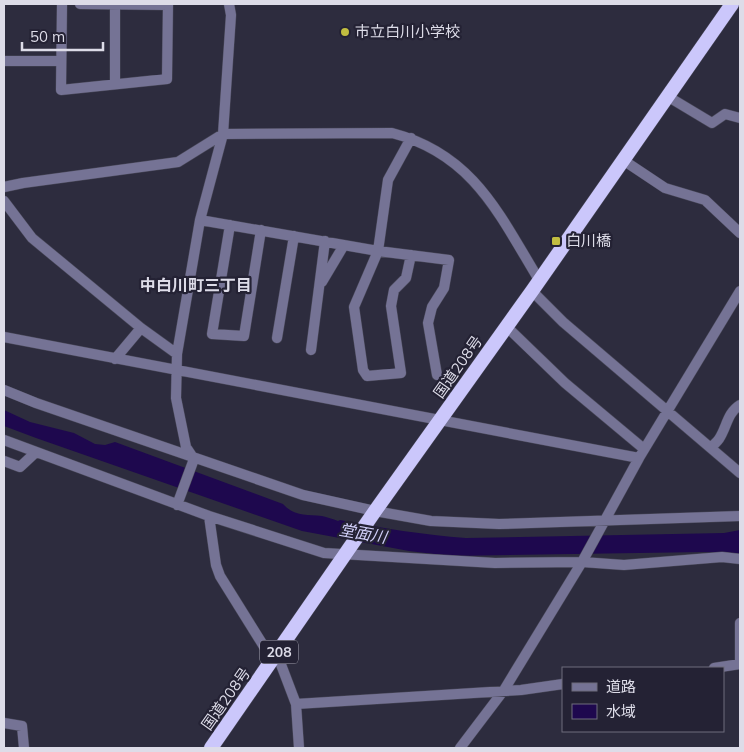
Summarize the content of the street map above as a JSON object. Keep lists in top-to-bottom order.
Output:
{
  "streets": {
    "highway": ["国道208号", "208"]
  },
  "districts": ["中白川町三丁目"],
  "water": ["堂面川"],
  "places": {
    "other": ["市立白川小学校"],
    "transit": ["白川橋"]
  },
  "legend": ["道路", "水域"],
  "scale_bar": "50 m"
}
